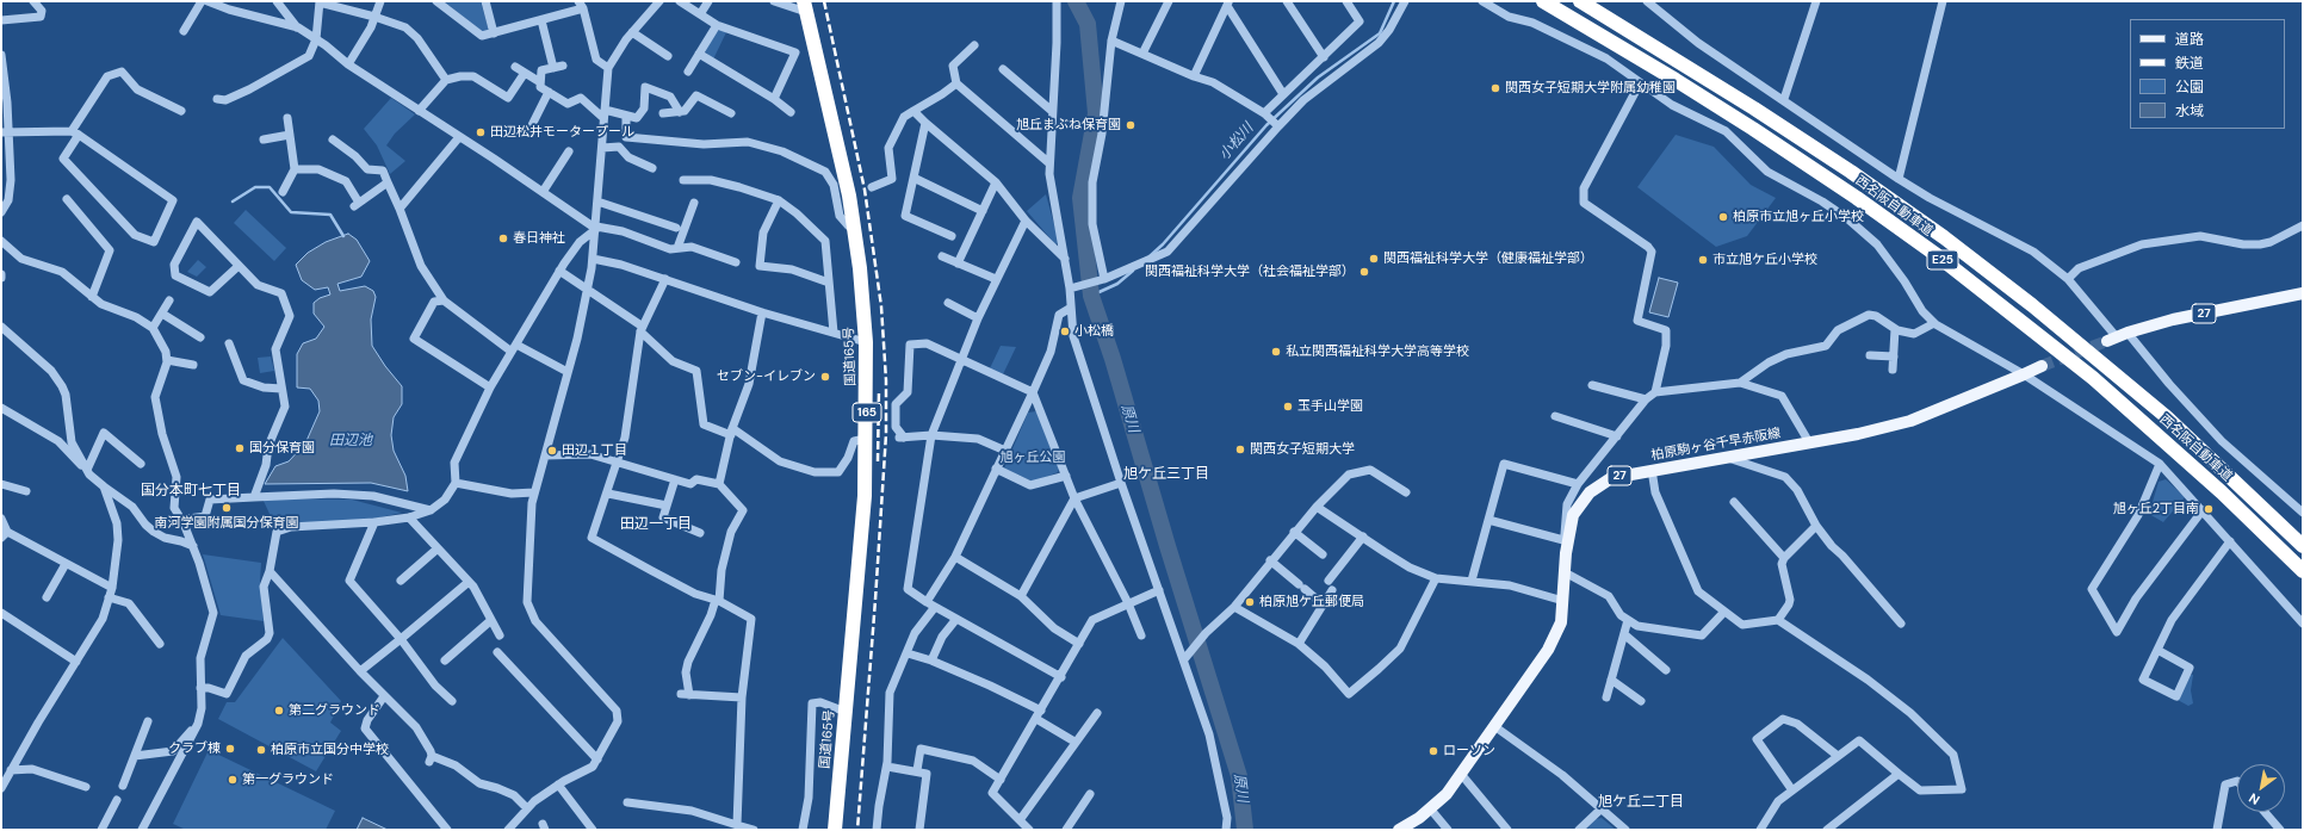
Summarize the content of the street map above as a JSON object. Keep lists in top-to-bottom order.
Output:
{
  "streets": {
    "highway": [
      "西名阪自動車道",
      "E25",
      "国道165号",
      "165"
    ],
    "main road": ["27", "柏原駒ヶ谷千早赤阪線"]
  },
  "districts": [
    "旭ケ丘三丁目",
    "国分本町七丁目",
    "田辺一丁目",
    "旭ケ丘二丁目"
  ],
  "water": ["小松川", "原川", "田辺池"],
  "parks": ["旭ヶ丘公園"],
  "places": [
    "関西女子短期大学附属幼稚園",
    "旭丘まぶね保育園",
    "田辺松井モータープール",
    "柏原市立旭ヶ丘小学校",
    "春日神社",
    "関西福祉科学大学（健康福祉学部）",
    "市立旭ケ丘小学校",
    "関西福祉科学大学（社会福祉学部）",
    "小松橋",
    "私立関西福祉科学大学高等学校",
    "セブン-イレブン",
    "玉手山学園",
    "国分保育園",
    "関西女子短期大学",
    "田辺１丁目",
    "南河学園附属国分保育園",
    "旭ヶ丘2丁目南",
    "柏原旭ケ丘郵便局",
    "第二グラウンド",
    "クラブ棟",
    "柏原市立国分中学校",
    "ローソン",
    "第一グラウンド"
  ],
  "legend": [
    "道路",
    "鉄道",
    "公園",
    "水域"
  ],
  "north": "bottom left"
}
